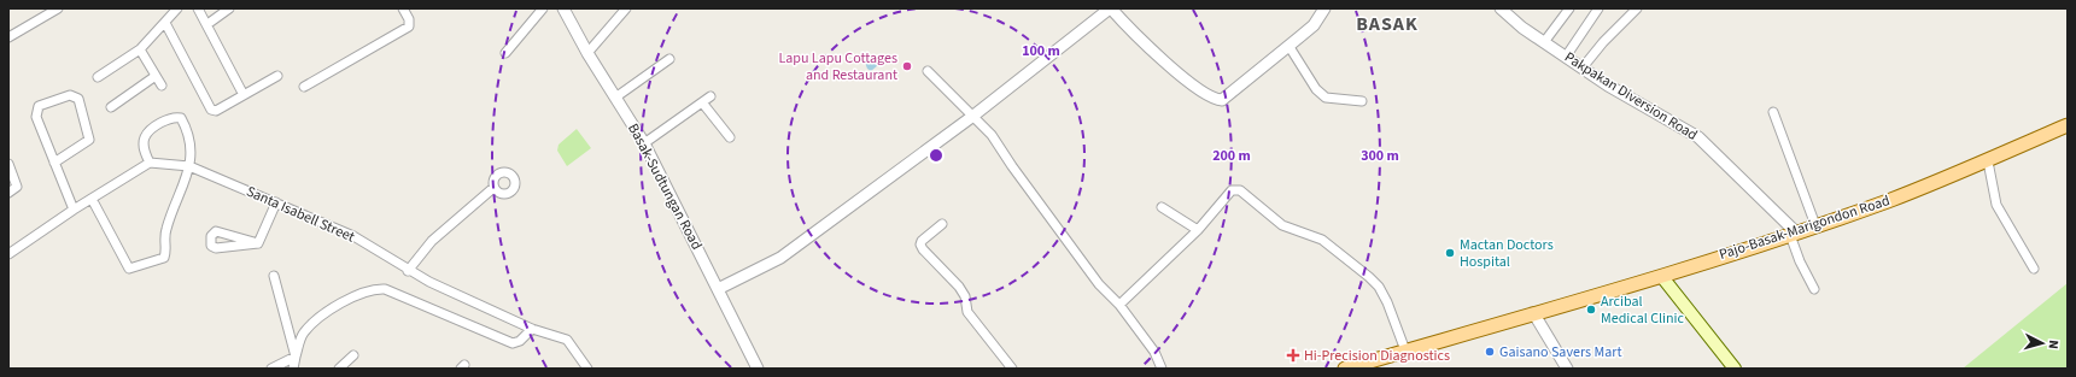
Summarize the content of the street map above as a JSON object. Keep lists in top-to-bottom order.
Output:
{
  "streets": {
    "main road": ["Pajo-Basak-Marigondon Road"],
    "street": ["Pakpakan Diversion Road", "Basak-Sudtungan Road", "Santa Isabell Street"]
  },
  "crossings": [
    ["Pakpakan Diversion Road", "Pajo-Basak-Marigondon Road"]
  ],
  "districts": ["BASAK"],
  "places": {
    "other": [
      "Lapu Lapu Cottages and Restaurant",
      "Mactan Doctors Hospital",
      "Arcibal Medical Clinic",
      "Gaisano Savers Mart"
    ],
    "health": ["Hi-Precision Diagnostics"]
  },
  "north": "right",
  "rings": ["100 m", "200 m", "300 m"]
}
